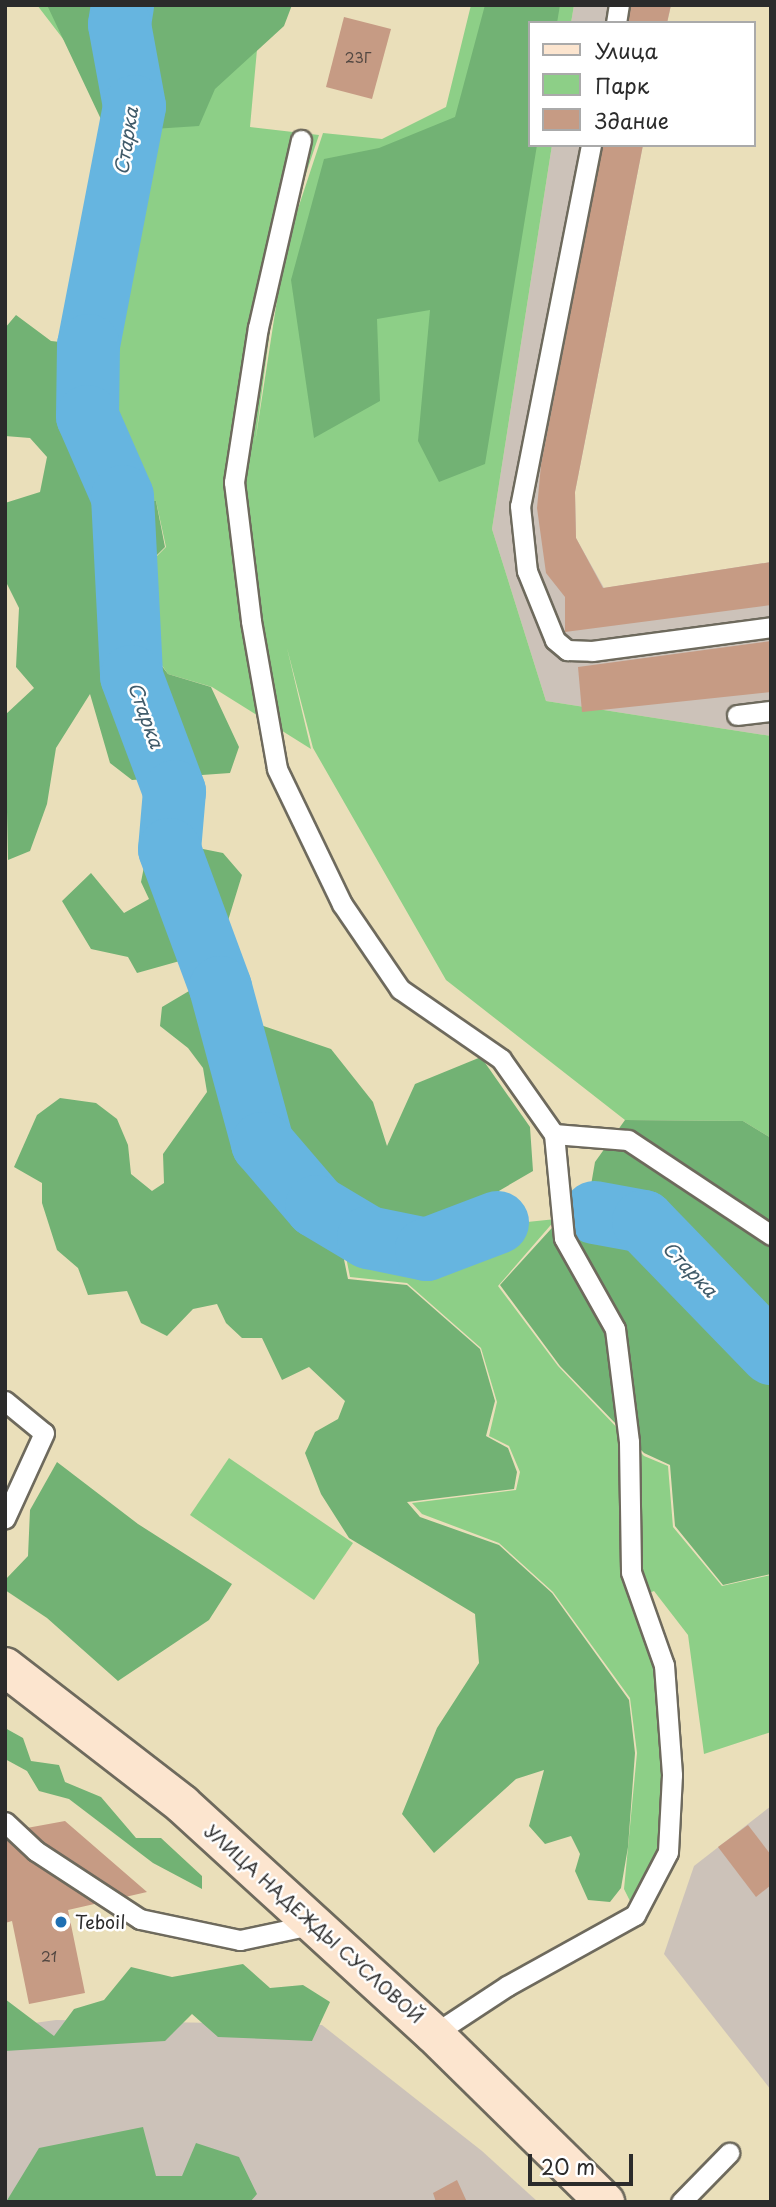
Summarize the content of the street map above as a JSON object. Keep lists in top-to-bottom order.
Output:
{
  "streets": {
    "main road": ["УЛИЦА НАДЕЖДЫ СУСЛОВОЙ"]
  },
  "water": ["Старка"],
  "places": ["Teboil"],
  "house_numbers": ["23Г", "21"],
  "legend": ["Улица", "Парк", "Здание"],
  "scale_bar": "20 m"
}
